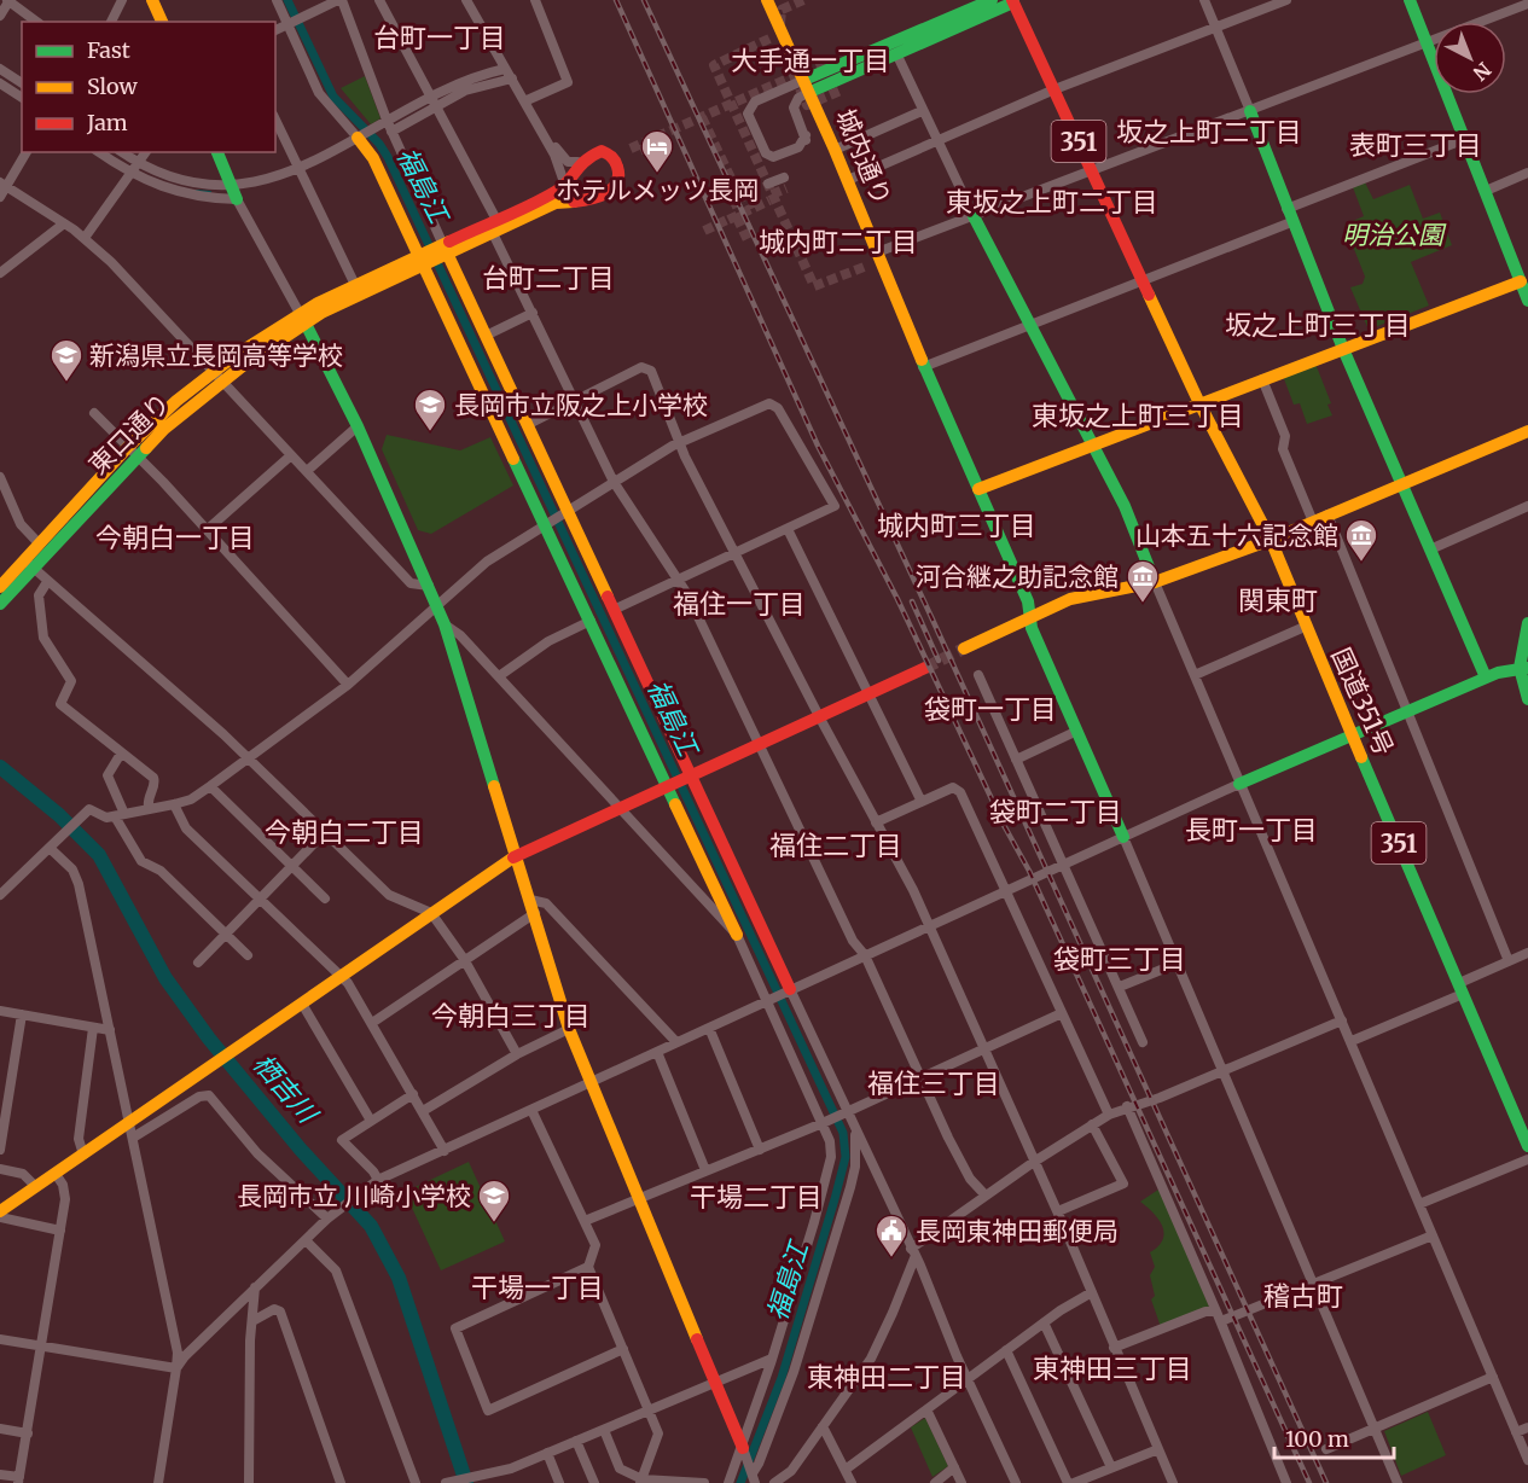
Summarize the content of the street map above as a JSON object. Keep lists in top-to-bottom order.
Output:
{
  "streets": {
    "main road": [
      "351",
      "城内通り",
      "東口通り",
      "国道351号"
    ]
  },
  "crossings": [
    ["351", "国道351号"]
  ],
  "districts": [
    "台町一丁目",
    "大手通一丁目",
    "坂之上町二丁目",
    "表町三丁目",
    "東坂之上町二丁目",
    "城内町二丁目",
    "台町二丁目",
    "坂之上町三丁目",
    "東坂之上町三丁目",
    "城内町三丁目",
    "今朝白一丁目",
    "関東町",
    "福住一丁目",
    "袋町一丁目",
    "袋町二丁目",
    "長町一丁目",
    "今朝白二丁目",
    "福住二丁目",
    "袋町三丁目",
    "今朝白三丁目",
    "福住三丁目",
    "干場二丁目",
    "干場一丁目",
    "稽古町",
    "東神田三丁目",
    "東神田二丁目"
  ],
  "water": ["福島江", "栖吉川"],
  "parks": ["明治公園"],
  "places": {
    "hotel": ["ホテルメッツ長岡"],
    "school or university": ["新潟県立長岡高等学校", "長岡市立阪之上小学校", "長岡市立 川崎小学校"],
    "museum": ["山本五十六記念館", "河合継之助記念館"],
    "public building": ["長岡東神田郵便局"]
  },
  "legend": ["Fast", "Slow", "Jam"],
  "scale_bar": "100 m",
  "north": "bottom right"
}
